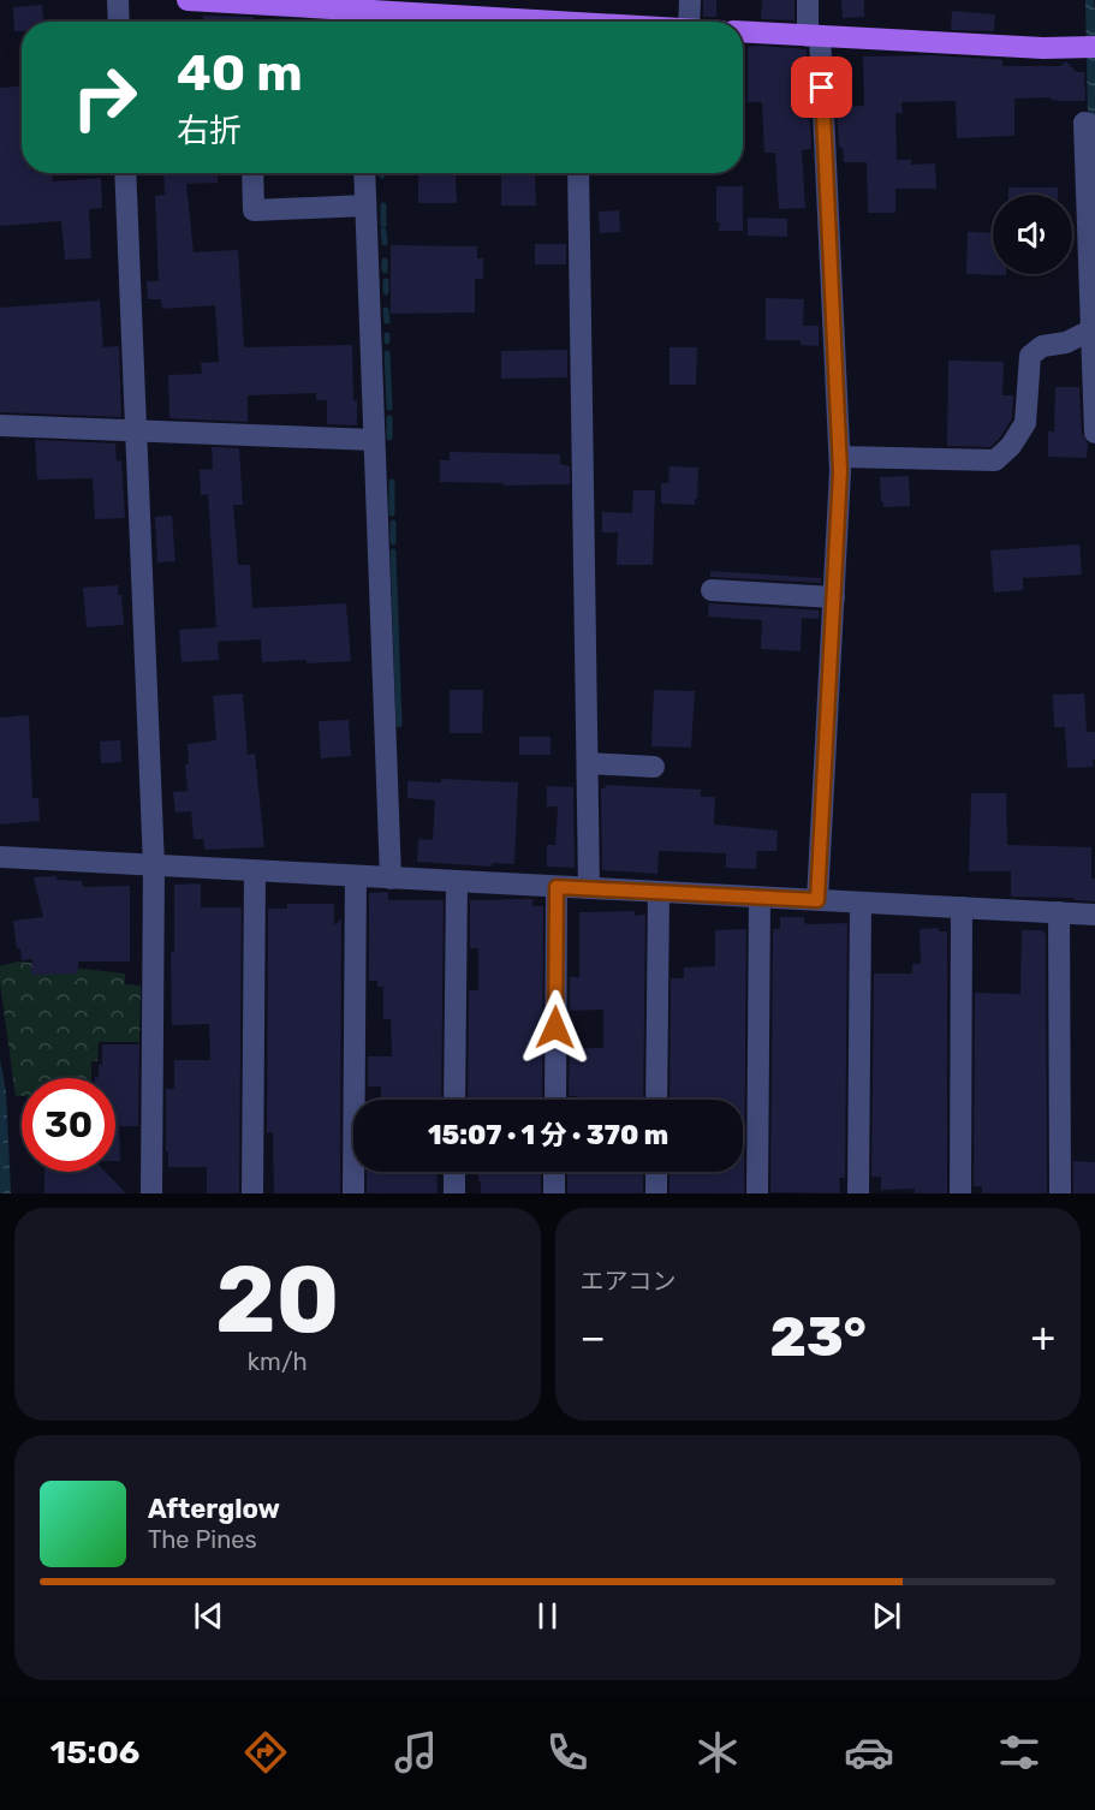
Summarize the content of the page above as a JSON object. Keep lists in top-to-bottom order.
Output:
{
  "page": {
    "turn": ["40 m", "右折"],
    "limit": "30",
    "trip": "15:07 · 1 分 · 370 m",
    "tile": [
      ["20", "km/h"],
      "エアコン"
    ],
    "heat": ["−", "23°", "+"],
    "song": ["Afterglow", "The Pines"],
    "tabs": "15:06"
  }
}
